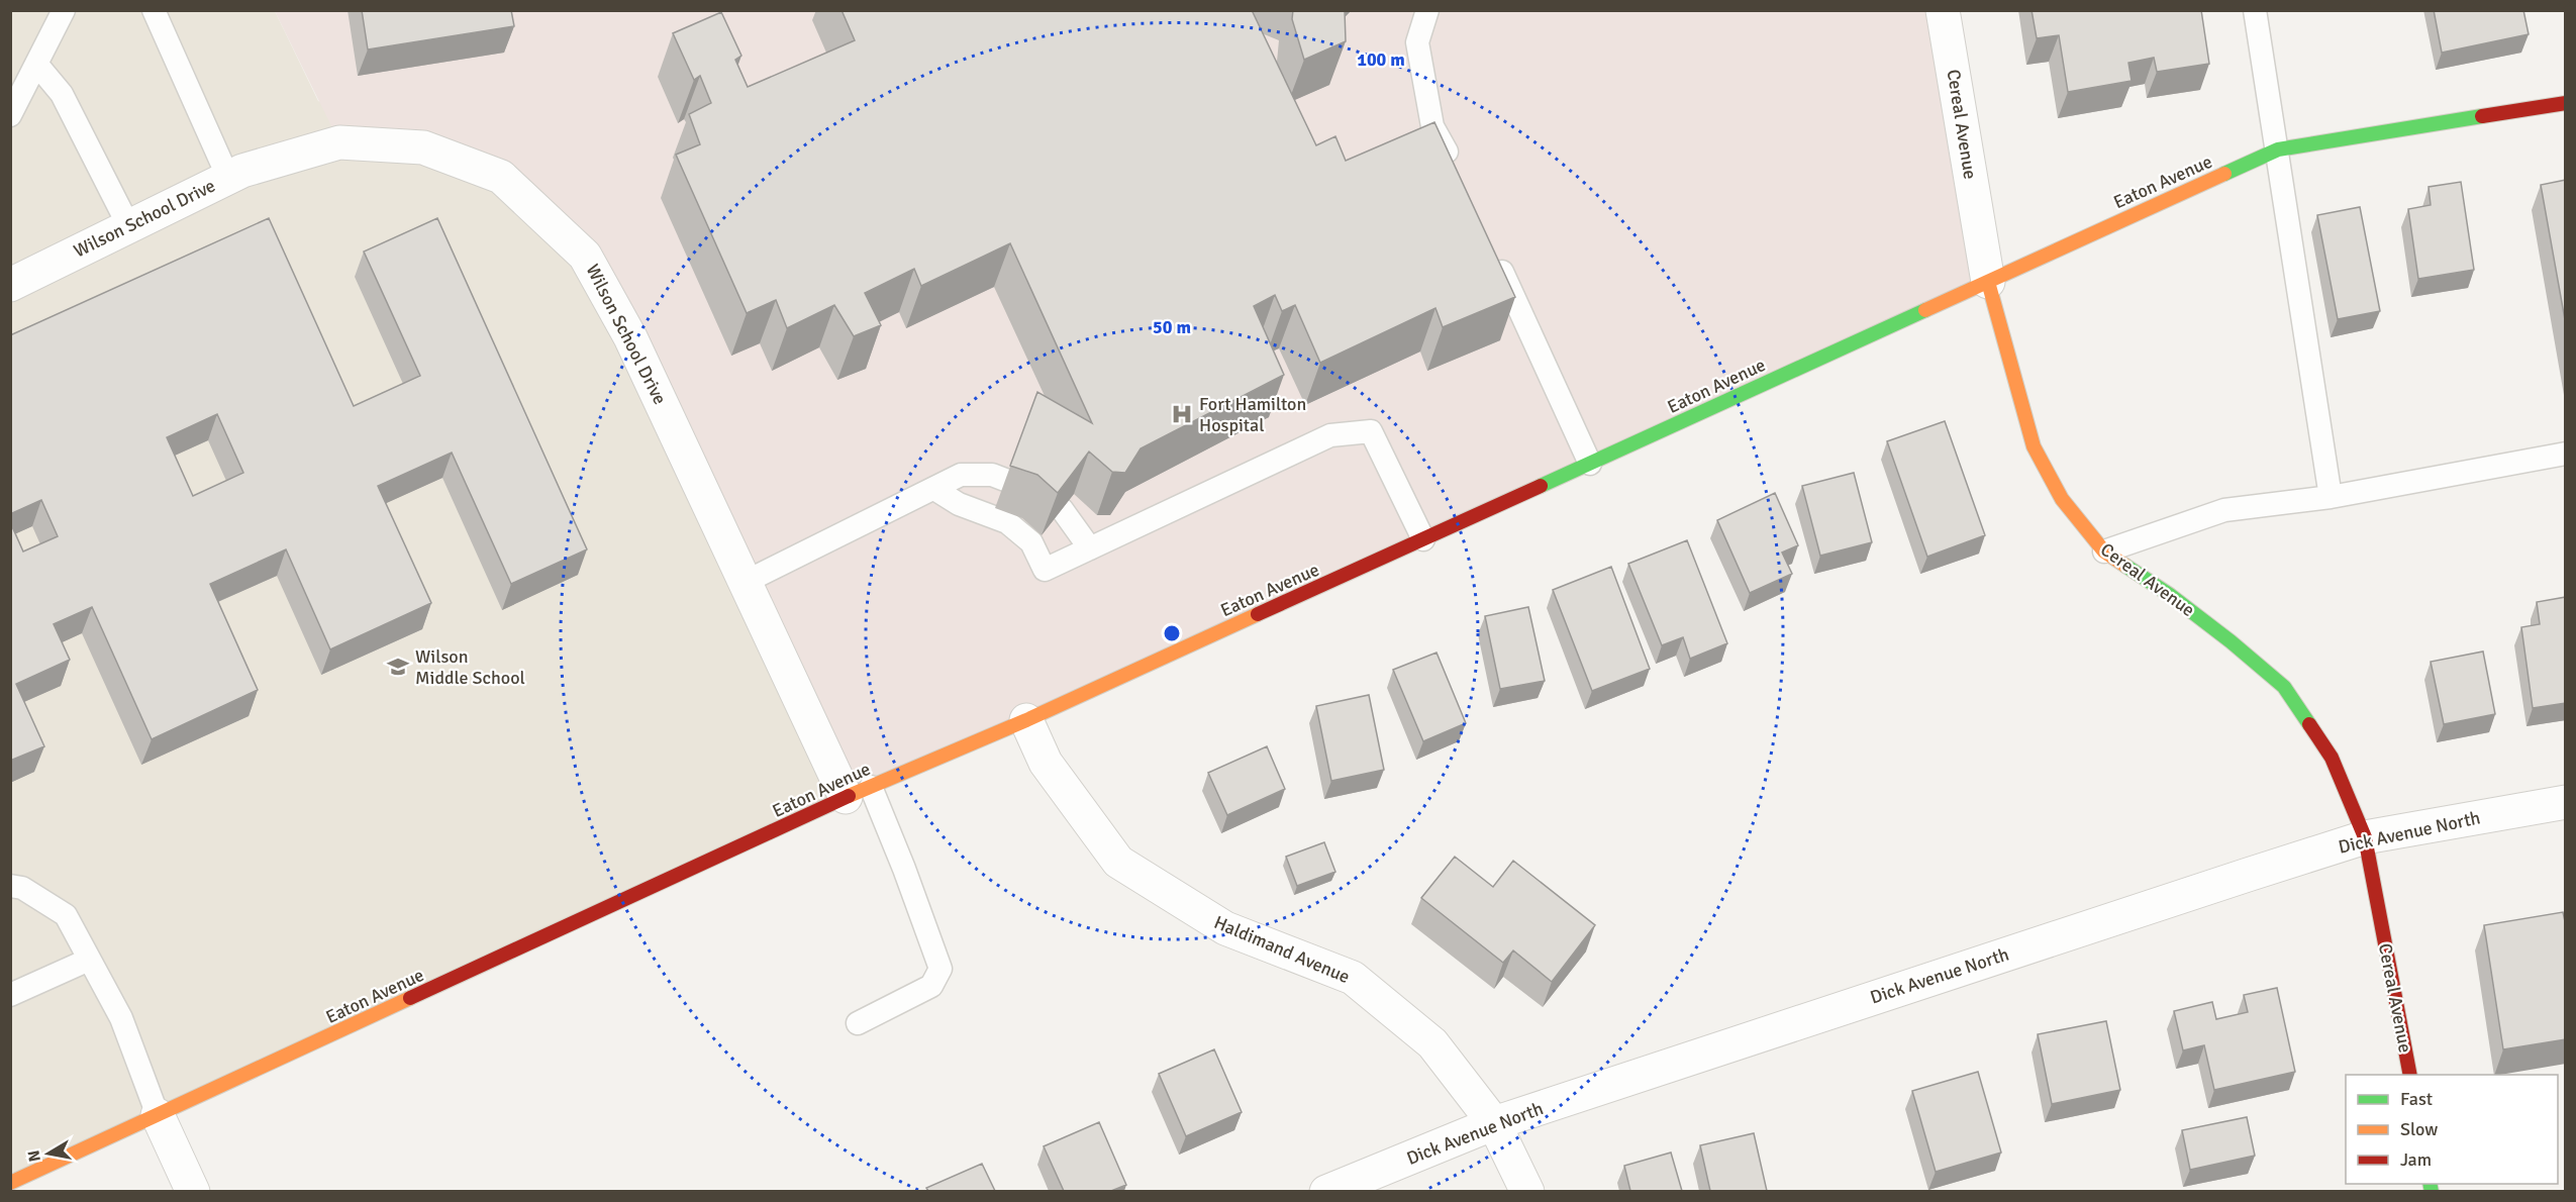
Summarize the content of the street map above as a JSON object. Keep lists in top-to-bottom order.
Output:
{
  "streets": {
    "main road": ["Cereal Avenue", "Eaton Avenue"],
    "street": ["Wilson School Drive", "Dick Avenue North", "Haldimand Avenue"]
  },
  "crossings": [
    ["Cereal Avenue", "Eaton Avenue"],
    ["Cereal Avenue", "Dick Avenue North"],
    ["Eaton Avenue", "Wilson School Drive"],
    ["Eaton Avenue", "Haldimand Avenue"],
    ["Dick Avenue North", "Haldimand Avenue"]
  ],
  "places": {
    "hospital": ["Fort Hamilton Hospital"],
    "school or university": ["Wilson Middle School"]
  },
  "legend": ["Fast", "Slow", "Jam"],
  "north": "left",
  "rings": ["100 m", "50 m"]
}
